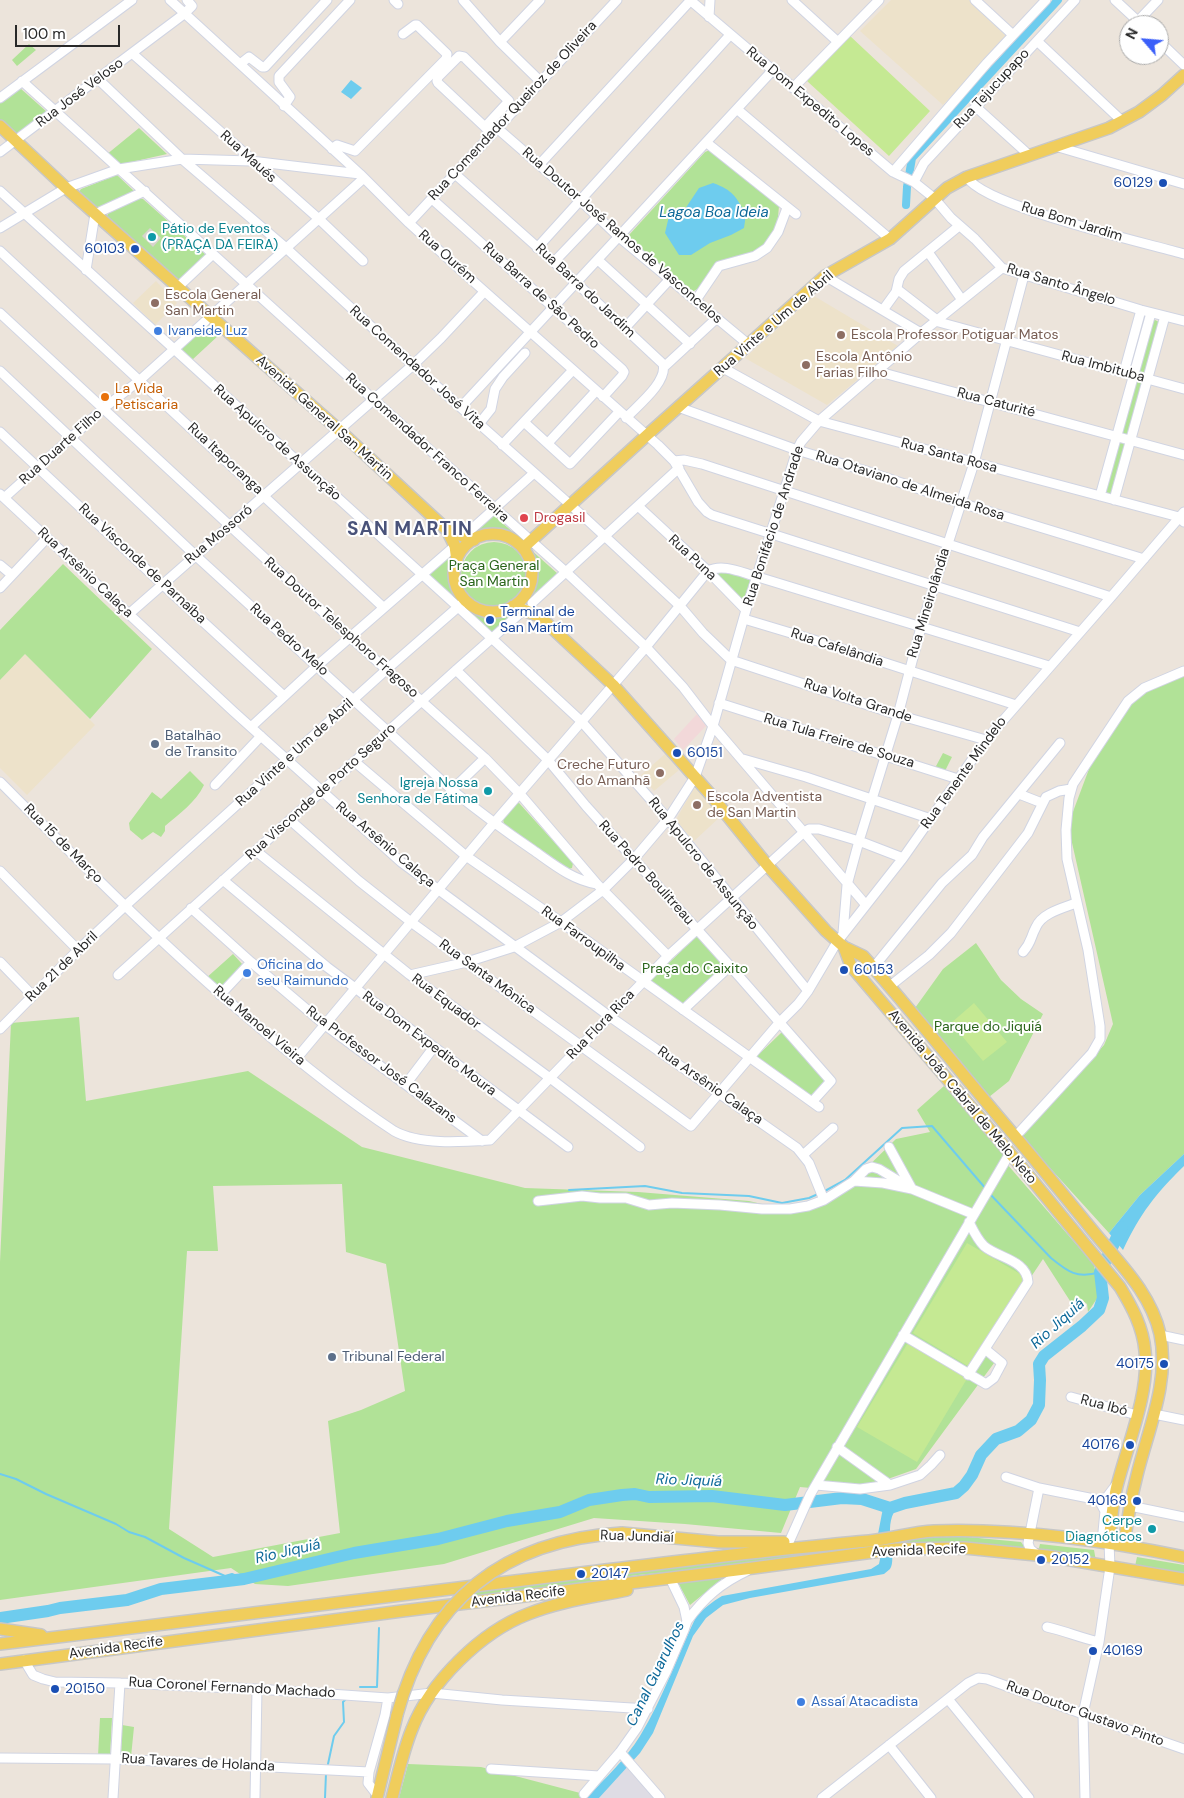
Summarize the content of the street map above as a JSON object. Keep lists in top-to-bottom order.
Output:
{
  "streets": {
    "main road": [
      "Rua Vinte e Um de Abril",
      "Avenida General San Martin",
      "Avenida João Cabral de Melo Neto",
      "Rua Jundiaí",
      "Avenida Recife"
    ],
    "street": [
      "Rua Tejucupapo",
      "Rua José Veloso",
      "Rua Dom Expedito Lopes",
      "Rua Comendador Queiroz de Oliveira",
      "Rua Maués",
      "Rua Bom Jardim",
      "Rua Doutor José Ramos de Vasconcelos",
      "Rua Ourém",
      "Rua Santo Ângelo",
      "Rua Barra do Jardim",
      "Rua Barra de São Pedro",
      "Rua Imbituba",
      "Rua Comendador José Vita",
      "Rua Caturité",
      "Rua Apulcro de Assunção",
      "Rua Duarte Filho",
      "Rua Comendador Franco Ferreira",
      "Rua Santa Rosa",
      "Rua Itaporanga",
      "Rua Otaviano de Almeida Rosa",
      "Rua Bonifácio de Andrade",
      "Rua Mossoró",
      "Rua Puna",
      "Rua Visconde de Parnaíba",
      "Rua Arsênio Calaça",
      "Rua Mineirolândia",
      "Rua Doutor Telesphoro Fragoso",
      "Rua Pedro Melo",
      "Rua Cafelândia",
      "Rua Volta Grande",
      "Rua Tula Freire de Souza",
      "Rua Tenente Mindelo",
      "Rua Visconde de Porto Seguro",
      "Rua 15 de Março",
      "Rua Pedro Boulitreau",
      "Rua Farroupilha",
      "Rua 21 de Abril",
      "Rua Santa Mônica",
      "Rua Equador",
      "Rua Flora Rica",
      "Rua Manoel Vieira",
      "Rua Dom Expedito Moura",
      "Rua Professor José Calazans",
      "Rua Ibó",
      "Rua Coronel Fernando Machado",
      "Rua Doutor Gustavo Pinto",
      "Rua Tavares de Holanda"
    ]
  },
  "crossings": [
    ["Rua Tejucupapo", "Rua Dom Expedito Lopes"],
    ["Rua José Veloso", "Rua Maués"],
    ["Rua José Veloso", "Rua Ourém"],
    ["Rua José Veloso", "Rua Comendador José Vita"],
    ["Rua José Veloso", "Avenida General San Martin"],
    ["Rua José Veloso", "Rua Comendador Franco Ferreira"],
    ["Rua Dom Expedito Lopes", "Rua Santo Ângelo"],
    ["Rua Dom Expedito Lopes", "Rua Vinte e Um de Abril"],
    ["Rua Comendador Queiroz de Oliveira", "Rua Doutor José Ramos de Vasconcelos"],
    ["Rua Comendador Queiroz de Oliveira", "Rua Ourém"],
    ["Rua Comendador Queiroz de Oliveira", "Rua Barra do Jardim"],
    ["Rua Comendador Queiroz de Oliveira", "Rua Barra de São Pedro"],
    ["Rua Maués", "Rua Duarte Filho"],
    ["Rua Bom Jardim", "Rua Vinte e Um de Abril"],
    ["Rua Doutor José Ramos de Vasconcelos", "Rua Vinte e Um de Abril"],
    ["Rua Ourém", "Rua Barra de São Pedro"],
    ["Rua Ourém", "Rua Vinte e Um de Abril"],
    ["Rua Ourém", "Rua Duarte Filho"],
    ["Rua Ourém", "Rua Bonifácio de Andrade"],
    ["Rua Ourém", "Rua Mossoró"],
    ["Rua Ourém", "Rua Mineirolândia"],
    ["Rua Ourém", "Rua Tenente Mindelo"],
    ["Rua Ourém", "Rua Visconde de Porto Seguro"],
    ["Rua Santo Ângelo", "Rua Vinte e Um de Abril"],
    ["Rua Santo Ângelo", "Rua Bonifácio de Andrade"],
    ["Rua Santo Ângelo", "Rua Mineirolândia"],
    ["Rua Vinte e Um de Abril", "Rua Comendador José Vita"],
    ["Rua Vinte e Um de Abril", "Avenida General San Martin"],
    ["Rua Vinte e Um de Abril", "Rua Apulcro de Assunção"],
    ["Rua Vinte e Um de Abril", "Rua Comendador Franco Ferreira"],
    ["Rua Vinte e Um de Abril", "Rua Santa Rosa"],
    ["Rua Vinte e Um de Abril", "Rua Otaviano de Almeida Rosa"],
    ["Rua Vinte e Um de Abril", "Rua Arsênio Calaça"],
    ["Rua Vinte e Um de Abril", "Rua Doutor Telesphoro Fragoso"],
    ["Rua Vinte e Um de Abril", "Rua Pedro Melo"],
    ["Rua Vinte e Um de Abril", "Rua Visconde de Porto Seguro"],
    ["Rua Vinte e Um de Abril", "Rua 15 de Março"],
    ["Rua Vinte e Um de Abril", "Rua 21 de Abril"],
    ["Rua Vinte e Um de Abril", "Rua Manoel Vieira"],
    ["Rua Imbituba", "Rua Bonifácio de Andrade"],
    ["Rua Imbituba", "Rua Mineirolândia"],
    ["Rua Comendador José Vita", "Rua Duarte Filho"],
    ["Rua Comendador José Vita", "Rua Bonifácio de Andrade"],
    ["Rua Comendador José Vita", "Rua Mossoró"],
    ["Rua Comendador José Vita", "Rua Volta Grande"],
    ["Rua Comendador José Vita", "Rua Visconde de Porto Seguro"],
    ["Rua Caturité", "Rua Bonifácio de Andrade"],
    ["Rua Caturité", "Rua Mineirolândia"],
    ["Avenida General San Martin", "Rua Apulcro de Assunção"],
    ["Avenida General San Martin", "Rua Duarte Filho"],
    ["Avenida General San Martin", "Rua Comendador Franco Ferreira"],
    ["Avenida General San Martin", "Rua Mossoró"],
    ["Avenida General San Martin", "Rua Visconde de Porto Seguro"],
    ["Rua Apulcro de Assunção", "Rua Duarte Filho"],
    ["Rua Apulcro de Assunção", "Rua Comendador Franco Ferreira"],
    ["Rua Apulcro de Assunção", "Rua Bonifácio de Andrade"],
    ["Rua Apulcro de Assunção", "Rua Mossoró"],
    ["Rua Apulcro de Assunção", "Rua Tenente Mindelo"],
    ["Rua Apulcro de Assunção", "Rua Visconde de Porto Seguro"],
    ["Rua Apulcro de Assunção", "Rua Flora Rica"],
    ["Rua Duarte Filho", "Rua Comendador Franco Ferreira"],
    ["Rua Duarte Filho", "Rua Itaporanga"],
    ["Rua Duarte Filho", "Rua Visconde de Parnaíba"],
    ["Rua Duarte Filho", "Rua Arsênio Calaça"],
    ["Rua Duarte Filho", "Rua Doutor Telesphoro Fragoso"],
    ["Rua Duarte Filho", "Rua Pedro Melo"],
    ["Rua Comendador Franco Ferreira", "Rua Bonifácio de Andrade"],
    ["Rua Comendador Franco Ferreira", "Rua Mossoró"],
    ["Rua Comendador Franco Ferreira", "Rua Mineirolândia"],
    ["Rua Comendador Franco Ferreira", "Rua Tenente Mindelo"],
    ["Rua Comendador Franco Ferreira", "Rua Visconde de Porto Seguro"],
    ["Rua Comendador Franco Ferreira", "Rua Flora Rica"],
    ["Rua Santa Rosa", "Rua Bonifácio de Andrade"],
    ["Rua Santa Rosa", "Rua Mineirolândia"],
    ["Rua Santa Rosa", "Rua Tenente Mindelo"],
    ["Rua Itaporanga", "Rua Mossoró"],
    ["Rua Otaviano de Almeida Rosa", "Rua Bonifácio de Andrade"],
    ["Rua Otaviano de Almeida Rosa", "Rua Mineirolândia"],
    ["Rua Otaviano de Almeida Rosa", "Rua Tenente Mindelo"],
    ["Rua Bonifácio de Andrade", "Rua Puna"],
    ["Rua Bonifácio de Andrade", "Rua Arsênio Calaça"],
    ["Rua Bonifácio de Andrade", "Rua Doutor Telesphoro Fragoso"],
    ["Rua Bonifácio de Andrade", "Rua Pedro Melo"],
    ["Rua Bonifácio de Andrade", "Rua Cafelândia"],
    ["Rua Bonifácio de Andrade", "Rua Volta Grande"],
    ["Rua Bonifácio de Andrade", "Rua Tula Freire de Souza"],
    ["Rua Bonifácio de Andrade", "Rua Pedro Boulitreau"],
    ["Rua Bonifácio de Andrade", "Rua Farroupilha"],
    ["Rua Bonifácio de Andrade", "Rua Santa Mônica"],
    ["Rua Bonifácio de Andrade", "Rua Equador"],
    ["Rua Mossoró", "Rua Visconde de Parnaíba"],
    ["Rua Mossoró", "Rua Arsênio Calaça"],
    ["Rua Mossoró", "Rua Doutor Telesphoro Fragoso"],
    ["Rua Mossoró", "Rua Pedro Melo"],
    ["Rua Puna", "Rua Visconde de Porto Seguro"],
    ["Rua Arsênio Calaça", "Rua Tenente Mindelo"],
    ["Rua Arsênio Calaça", "Rua Visconde de Porto Seguro"],
    ["Rua Arsênio Calaça", "Rua Flora Rica"],
    ["Rua Mineirolândia", "Rua Cafelândia"],
    ["Rua Mineirolândia", "Rua Volta Grande"],
    ["Rua Mineirolândia", "Rua Tula Freire de Souza"],
    ["Rua Mineirolândia", "Rua Tenente Mindelo"],
    ["Rua Mineirolândia", "Avenida João Cabral de Melo Neto"],
    ["Rua Doutor Telesphoro Fragoso", "Rua Pedro Melo"],
    ["Rua Doutor Telesphoro Fragoso", "Rua Visconde de Porto Seguro"],
    ["Rua Doutor Telesphoro Fragoso", "Rua Flora Rica"],
    ["Rua Pedro Melo", "Rua Visconde de Porto Seguro"],
    ["Rua Cafelândia", "Rua Tenente Mindelo"],
    ["Rua Volta Grande", "Rua Tenente Mindelo"],
    ["Rua Tula Freire de Souza", "Rua Tenente Mindelo"],
    ["Rua Tenente Mindelo", "Rua Pedro Boulitreau"],
    ["Rua Tenente Mindelo", "Rua Farroupilha"],
    ["Rua Tenente Mindelo", "Rua Santa Mônica"],
    ["Rua Tenente Mindelo", "Avenida João Cabral de Melo Neto"],
    ["Rua Visconde de Porto Seguro", "Rua Pedro Boulitreau"],
    ["Rua Visconde de Porto Seguro", "Rua Farroupilha"],
    ["Rua Visconde de Porto Seguro", "Rua Santa Mônica"],
    ["Rua Visconde de Porto Seguro", "Rua Equador"],
    ["Rua Visconde de Porto Seguro", "Rua Manoel Vieira"],
    ["Rua Visconde de Porto Seguro", "Rua Dom Expedito Moura"],
    ["Rua Visconde de Porto Seguro", "Rua Professor José Calazans"],
    ["Rua 15 de Março", "Rua 21 de Abril"],
    ["Rua 15 de Março", "Rua Manoel Vieira"],
    ["Rua Pedro Boulitreau", "Rua Farroupilha"],
    ["Rua Pedro Boulitreau", "Rua Flora Rica"],
    ["Rua Farroupilha", "Rua Flora Rica"],
    ["Rua 21 de Abril", "Rua Manoel Vieira"],
    ["Rua Santa Mônica", "Rua Flora Rica"],
    ["Rua Equador", "Rua Flora Rica"],
    ["Rua Flora Rica", "Rua Manoel Vieira"],
    ["Rua Flora Rica", "Rua Dom Expedito Moura"],
    ["Rua Flora Rica", "Rua Professor José Calazans"],
    ["Rua Manoel Vieira", "Rua Professor José Calazans"],
    ["Avenida João Cabral de Melo Neto", "Rua Ibó"],
    ["Avenida João Cabral de Melo Neto", "Avenida Recife"],
    ["Rua Jundiaí", "Avenida Recife"],
    ["Avenida Recife", "Rua Coronel Fernando Machado"]
  ],
  "districts": ["SAN MARTIN"],
  "water": ["Lagoa Boa Ideia", "Rio Jiquiá", "Canal Guarulhos"],
  "parks": ["Praça General San Martin", "Praça do Caixito", "Parque do Jiquiá"],
  "places": [
    "60129",
    "Pátio de Eventos (PRAÇA DA FEIRA)",
    "60103",
    "Escola General San Martin",
    "Ivaneide Luz",
    "Escola Professor Potiguar Matos",
    "Escola Antônio Farias Filho",
    "La Vida Petiscaria",
    "Drogasil",
    "Terminal de San Martím",
    "Batalhão de Transito",
    "60151",
    "Creche Futuro do Amanhã",
    "Igreja Nossa Senhora de Fátima",
    "Escola Adventista de San Martin",
    "60153",
    "Oficina do seu Raimundo",
    "Tribunal Federal",
    "40175",
    "40176",
    "40168",
    "Cerpe Diagnóticos",
    "20152",
    "20147",
    "40169",
    "20150",
    "Assaí Atacadista"
  ],
  "scale_bar": "100 m",
  "north": "top left"
}
